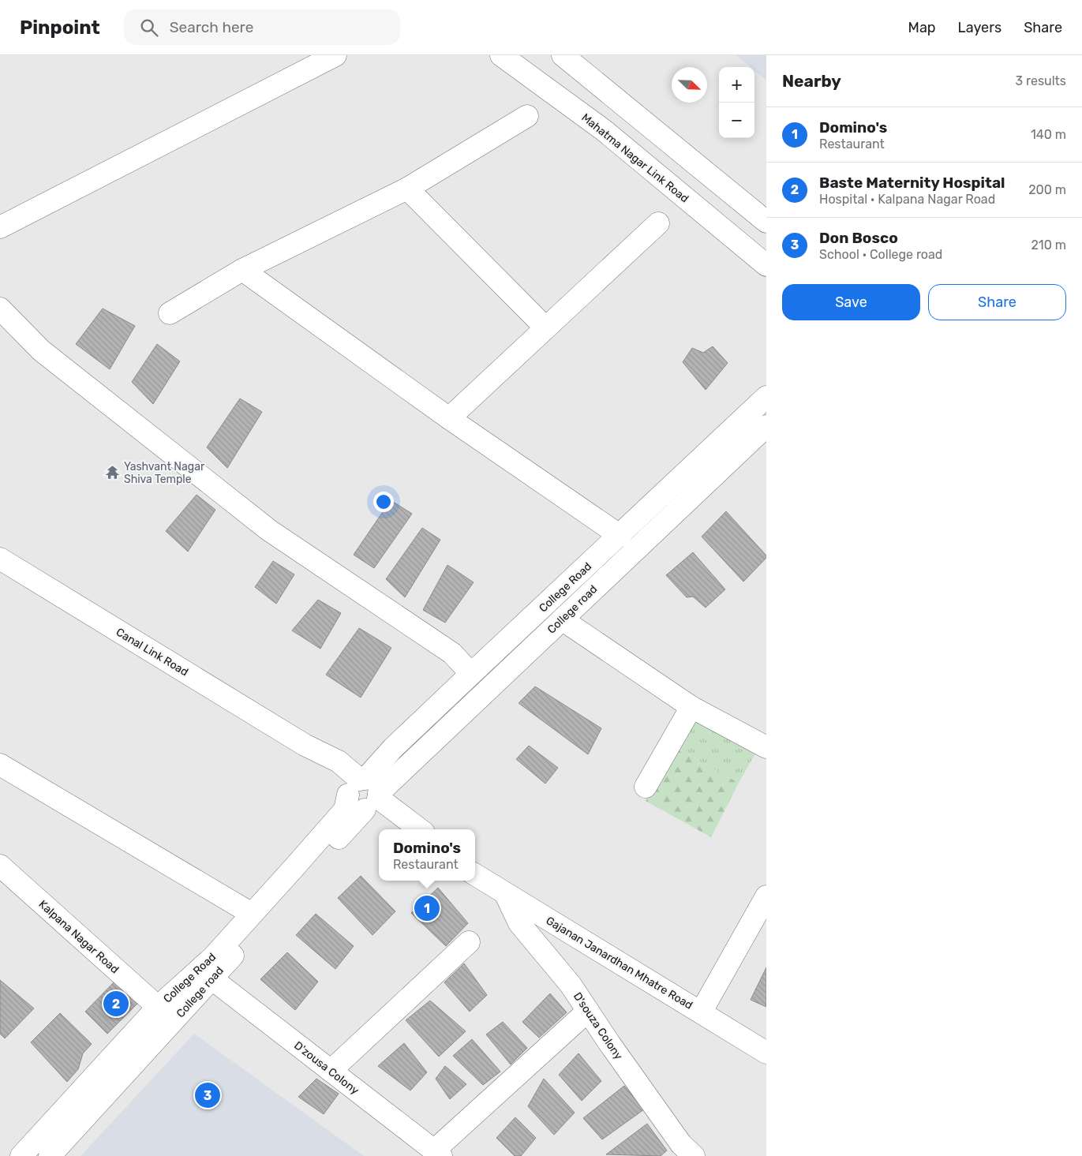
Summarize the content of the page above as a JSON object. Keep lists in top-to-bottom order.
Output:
{
  "streets": {
    "street": [
      "Mahatma Nagar Link Road",
      "College Road",
      "College road",
      "Canal Link Road",
      "Kalpana Nagar Road",
      "Gajanan Janardhan Mhatre Road",
      "D'souza Colony",
      "D'zousa Colony"
    ]
  },
  "crossings": [
    ["College Road", "College road"],
    ["College Road", "Canal Link Road"],
    ["College Road", "Kalpana Nagar Road"],
    ["College road", "Canal Link Road"],
    ["College road", "D'zousa Colony"],
    ["Gajanan Janardhan Mhatre Road", "D'souza Colony"]
  ],
  "places": {
    "temple": ["Yashvant Nagar Shiva Temple"]
  },
  "north": "bottom right",
  "page": {
    "header": "Pinpoint",
    "search": "Search here",
    "nav": ["Map", "Layers", "Share"],
    "heading": ["Nearby", "3 results"],
    "map_buttons": ["+", "−"],
    "list": [
      {
        "mark": "1",
        "name": "Domino's",
        "note": "Restaurant",
        "value": "140 m"
      },
      {
        "mark": "2",
        "name": "Baste Maternity Hospital",
        "note": "Hospital · Kalpana Nagar Road",
        "value": "200 m"
      },
      {
        "mark": "3",
        "name": "Don Bosco",
        "note": "School · College road",
        "value": "210 m"
      }
    ],
    "buttons": ["Save", "Share"],
    "popup": ["Domino's", "Restaurant"],
    "pins": ["1", "2", "3"]
  }
}
